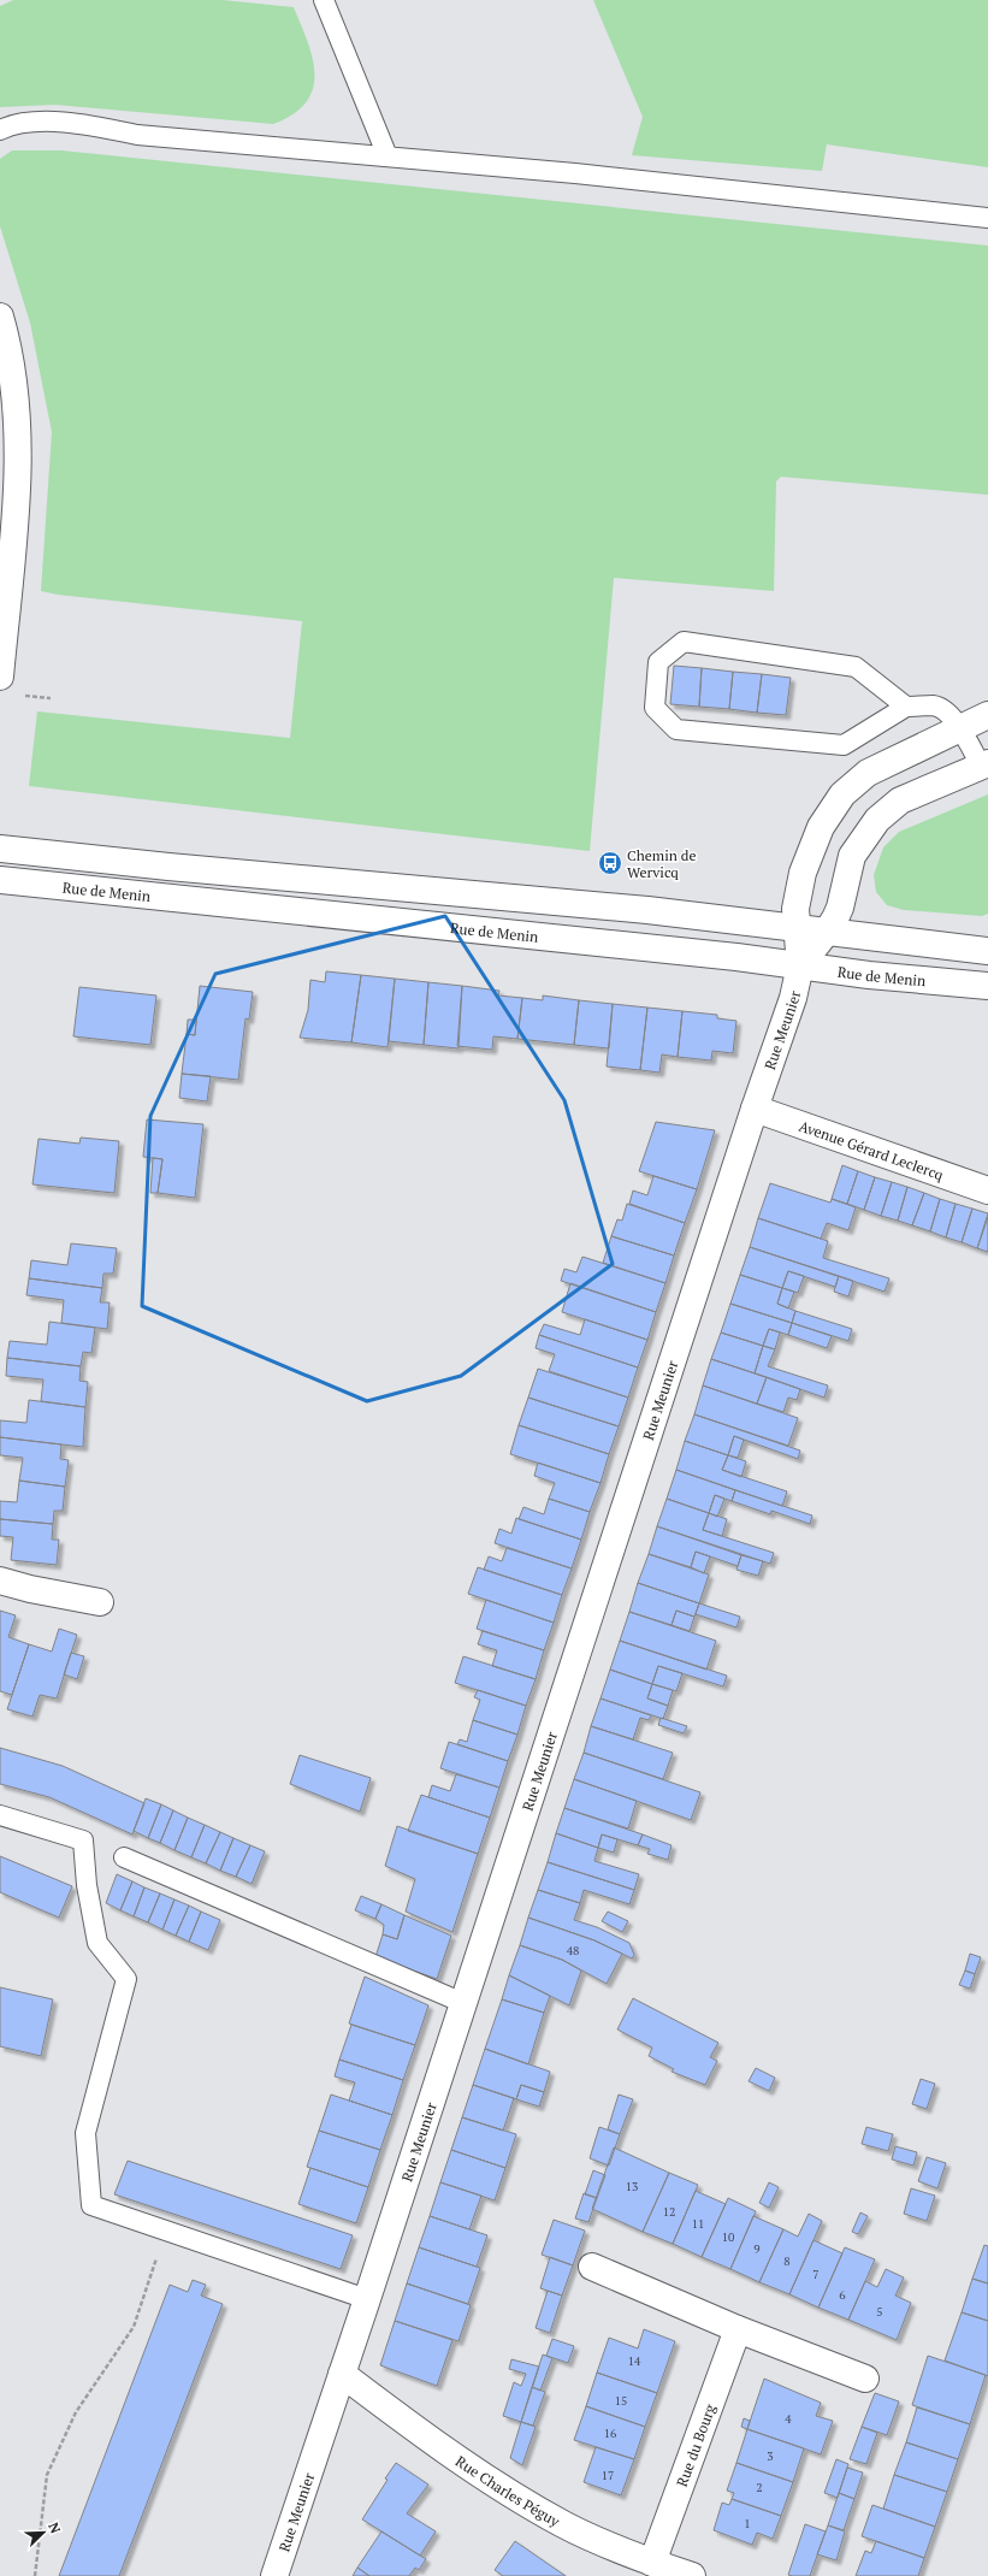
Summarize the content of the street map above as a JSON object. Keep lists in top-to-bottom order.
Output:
{
  "streets": {
    "street": [
      "Rue de Menin",
      "Rue Meunier",
      "Avenue Gérard Leclercq",
      "Rue du Bourg",
      "Rue Charles Péguy"
    ]
  },
  "crossings": [
    ["Rue de Menin", "Rue Meunier"],
    ["Rue Meunier", "Avenue Gérard Leclercq"],
    ["Rue Meunier", "Rue Charles Péguy"],
    ["Rue du Bourg", "Rue Charles Péguy"]
  ],
  "places": {
    "bus stop": ["Chemin de Wervicq"]
  },
  "house_numbers": [
    "48",
    "13",
    "12",
    "11",
    "10",
    "9",
    "8",
    "7",
    "6",
    "5",
    "14",
    "15",
    "4",
    "16",
    "3",
    "17",
    "2",
    "1"
  ],
  "north": "top right"
}
